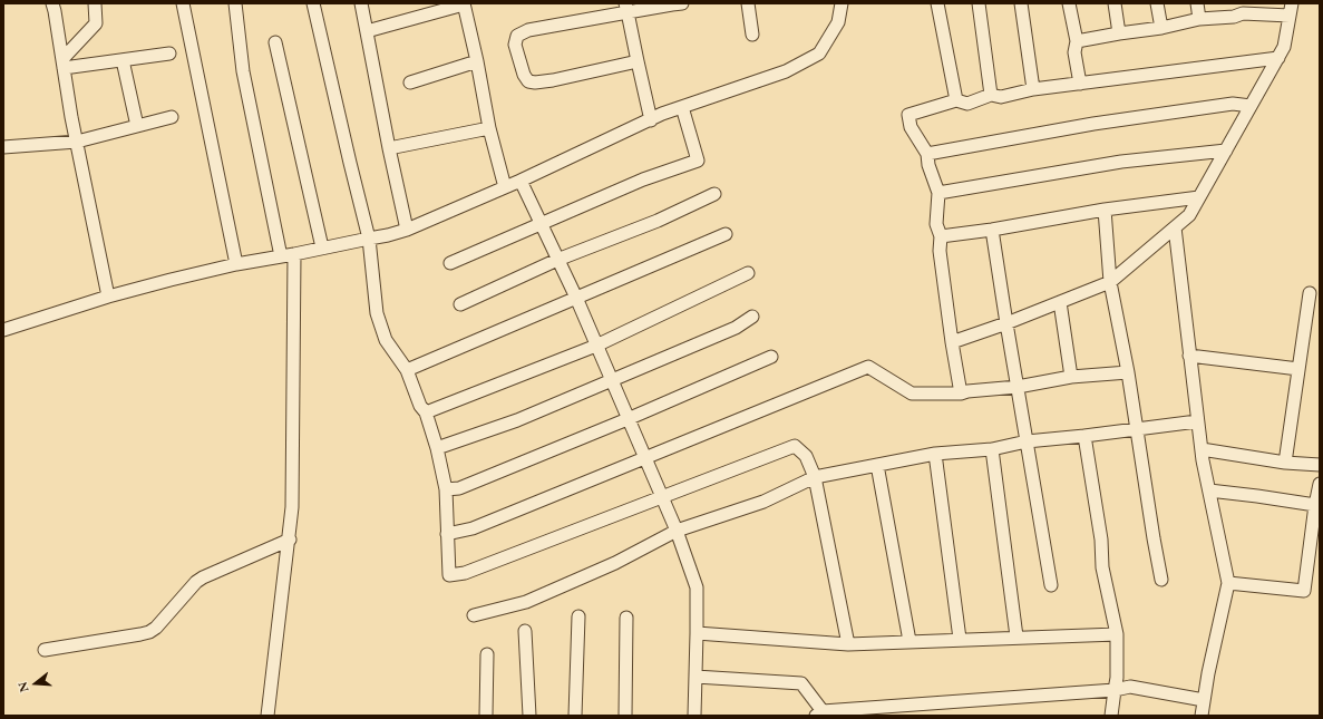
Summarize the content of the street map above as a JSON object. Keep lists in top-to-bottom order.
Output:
{
  "north": "left"
}
